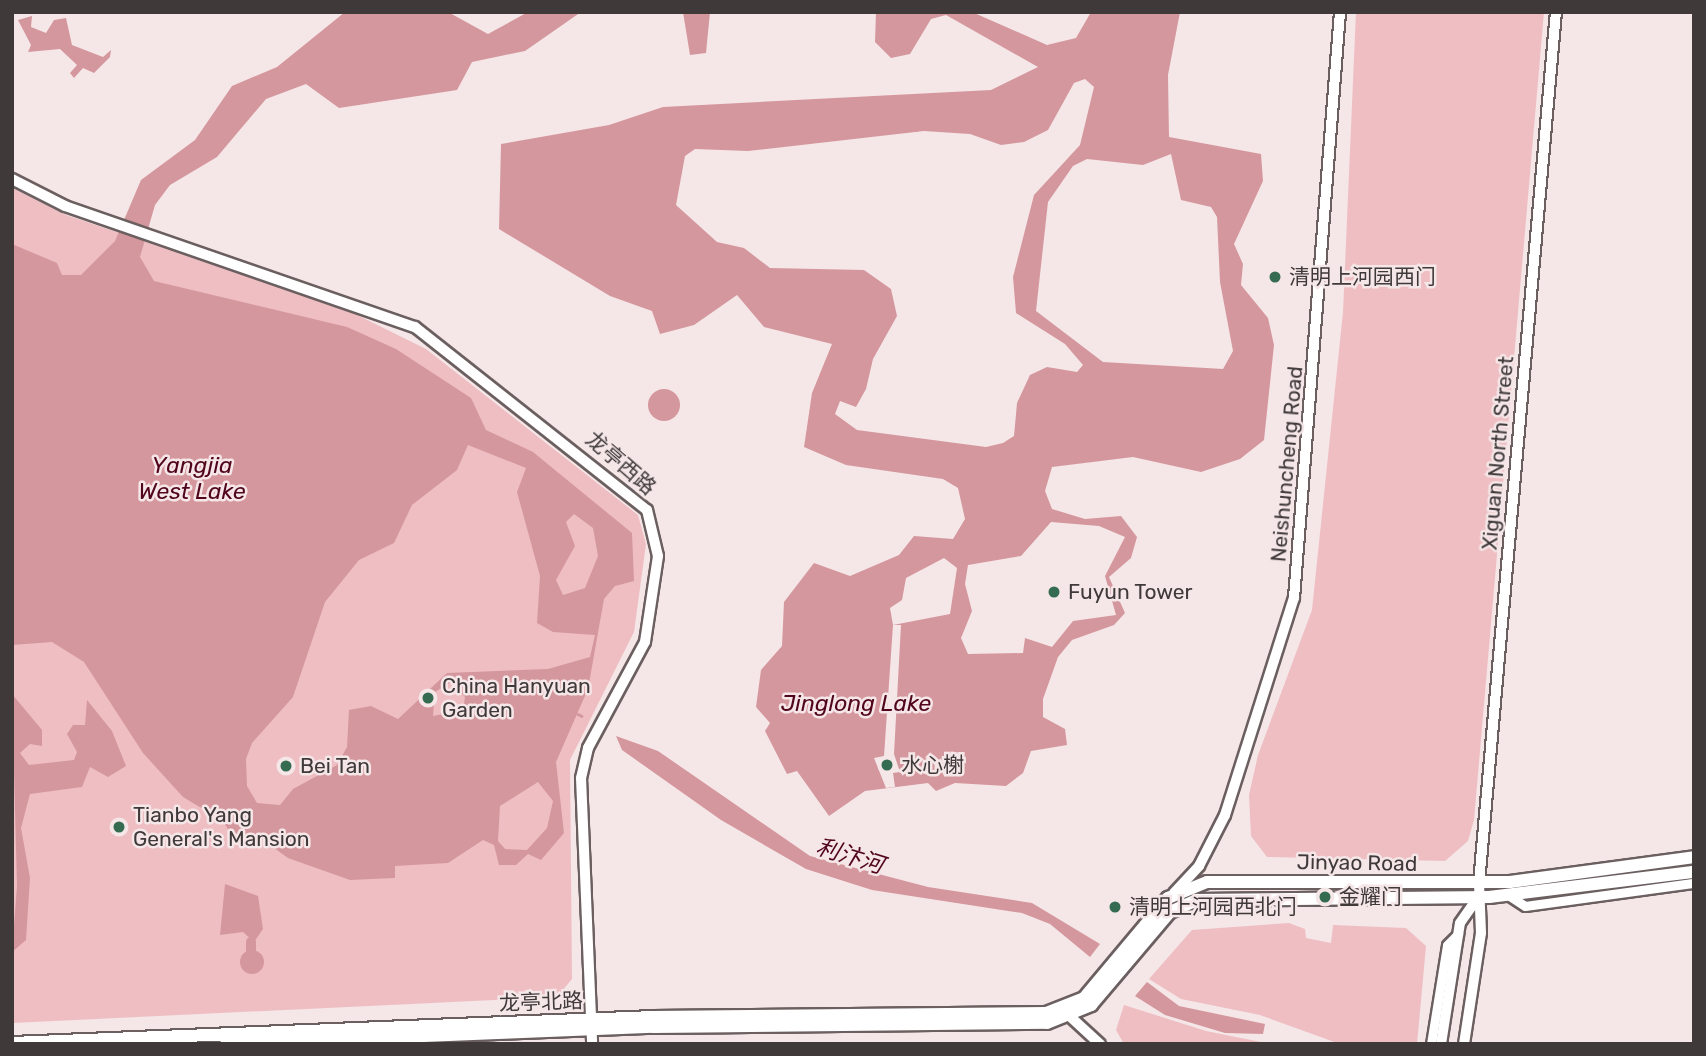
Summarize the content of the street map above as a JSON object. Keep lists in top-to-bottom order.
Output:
{
  "streets": {
    "main road": ["Jinyao Road", "龙亭北路"],
    "street": ["Xiguan North Street", "龙亭西路", "Neishuncheng Road"]
  },
  "crossings": [
    ["Xiguan North Street", "Jinyao Road"],
    ["龙亭西路", "龙亭北路"],
    ["Neishuncheng Road", "Jinyao Road"],
    ["Jinyao Road", "龙亭北路"]
  ],
  "water": ["Yangjia West Lake", "Jinglong Lake", "利汴河"],
  "places": [
    "清明上河园西门",
    "Fuyun Tower",
    "China Hanyuan Garden",
    "水心榭",
    "Bei Tan",
    "Tianbo Yang General's Mansion",
    "金耀门",
    "清明上河园西北门"
  ]
}
